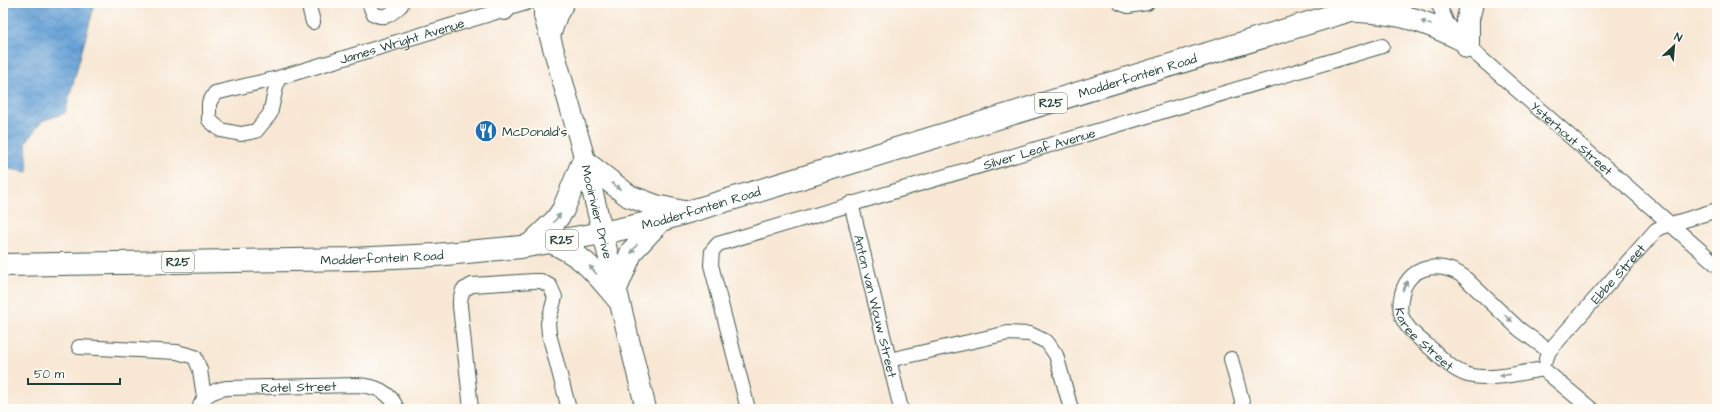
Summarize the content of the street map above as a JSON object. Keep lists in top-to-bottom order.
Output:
{
  "streets": {
    "main road": ["Modderfontein Road", "R25"],
    "street": [
      "James Wright Avenue",
      "Ysterhout Street",
      "Silver Leaf Avenue",
      "Mooirivier Drive",
      "Ebbe Street",
      "Anton van Wouw Street",
      "Karee Street",
      "Ratel Street"
    ]
  },
  "crossings": [
    ["Modderfontein Road", "Mooirivier Drive"],
    ["Ysterhout Street", "Ebbe Street"],
    ["Silver Leaf Avenue", "Anton van Wouw Street"],
    ["Ebbe Street", "Karee Street"]
  ],
  "places": {
    "restaurant": ["McDonald's"]
  },
  "scale_bar": "50 m",
  "north": "top right"
}
